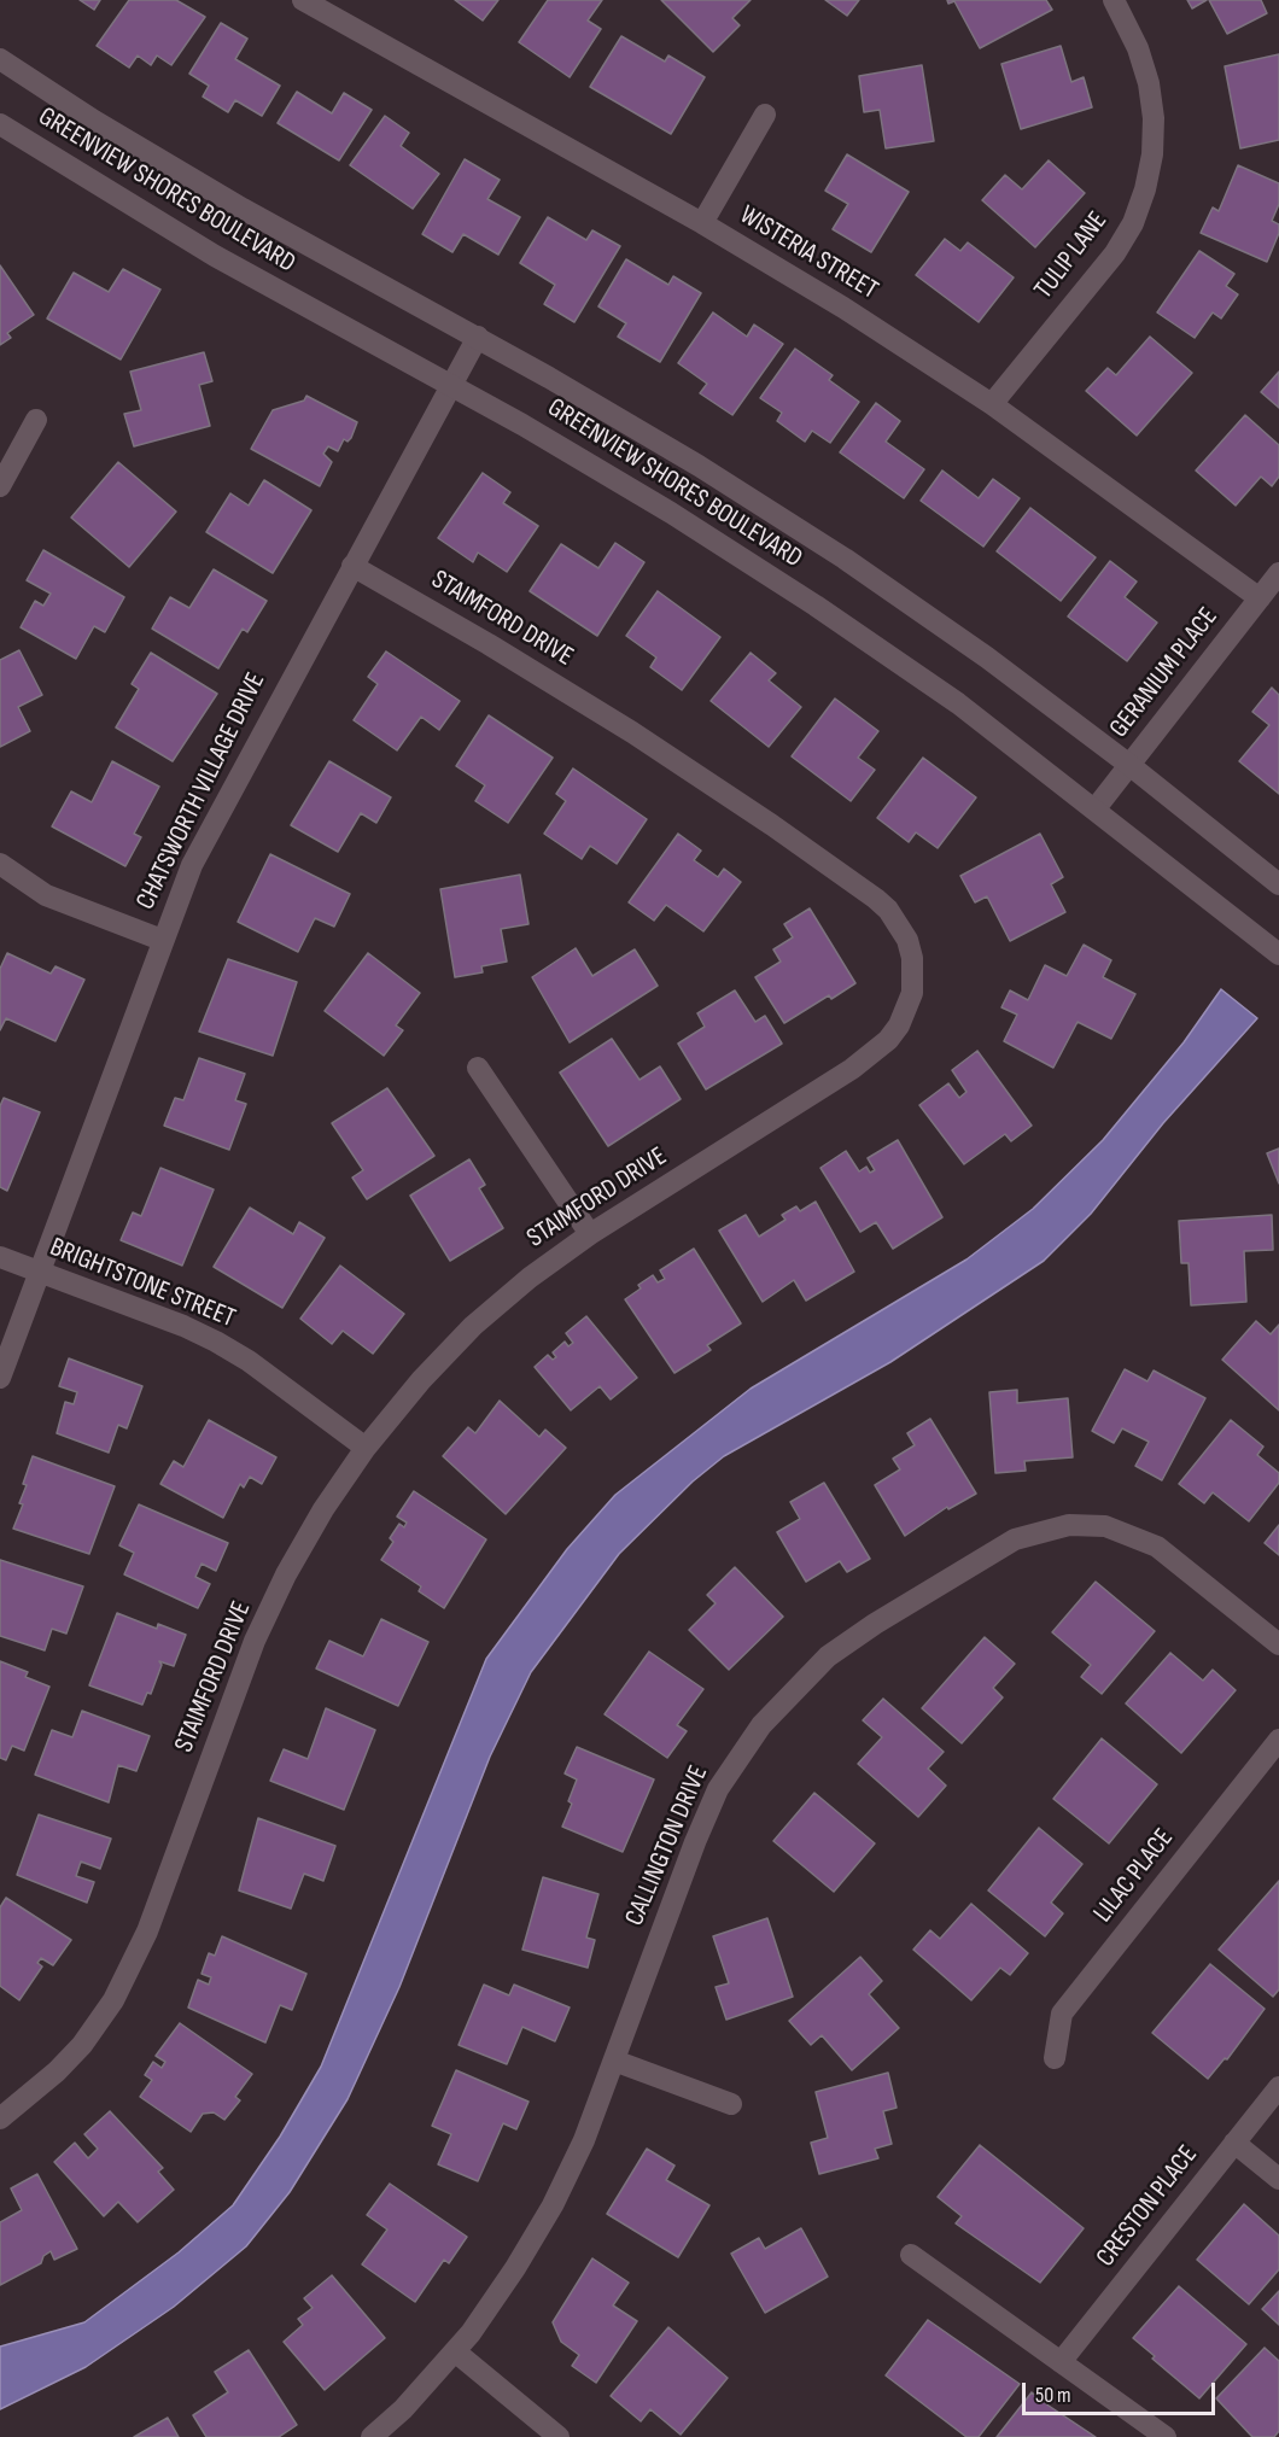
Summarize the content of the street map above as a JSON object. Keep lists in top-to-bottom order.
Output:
{
  "streets": {
    "street": [
      "GREENVIEW SHORES BOULEVARD",
      "WISTERIA STREET",
      "TULIP LANE",
      "STAIMFORD DRIVE",
      "GERANIUM PLACE",
      "CHATSWORTH VILLAGE DRIVE",
      "BRIGHTSTONE STREET",
      "CALLINGTON DRIVE",
      "LILAC PLACE",
      "CRESTON PLACE"
    ]
  },
  "crossings": [
    ["GREENVIEW SHORES BOULEVARD", "GERANIUM PLACE"],
    ["GREENVIEW SHORES BOULEVARD", "CHATSWORTH VILLAGE DRIVE"],
    ["WISTERIA STREET", "TULIP LANE"],
    ["WISTERIA STREET", "GERANIUM PLACE"],
    ["STAIMFORD DRIVE", "CHATSWORTH VILLAGE DRIVE"],
    ["STAIMFORD DRIVE", "BRIGHTSTONE STREET"],
    ["CHATSWORTH VILLAGE DRIVE", "BRIGHTSTONE STREET"]
  ],
  "scale_bar": "50 m"
}
